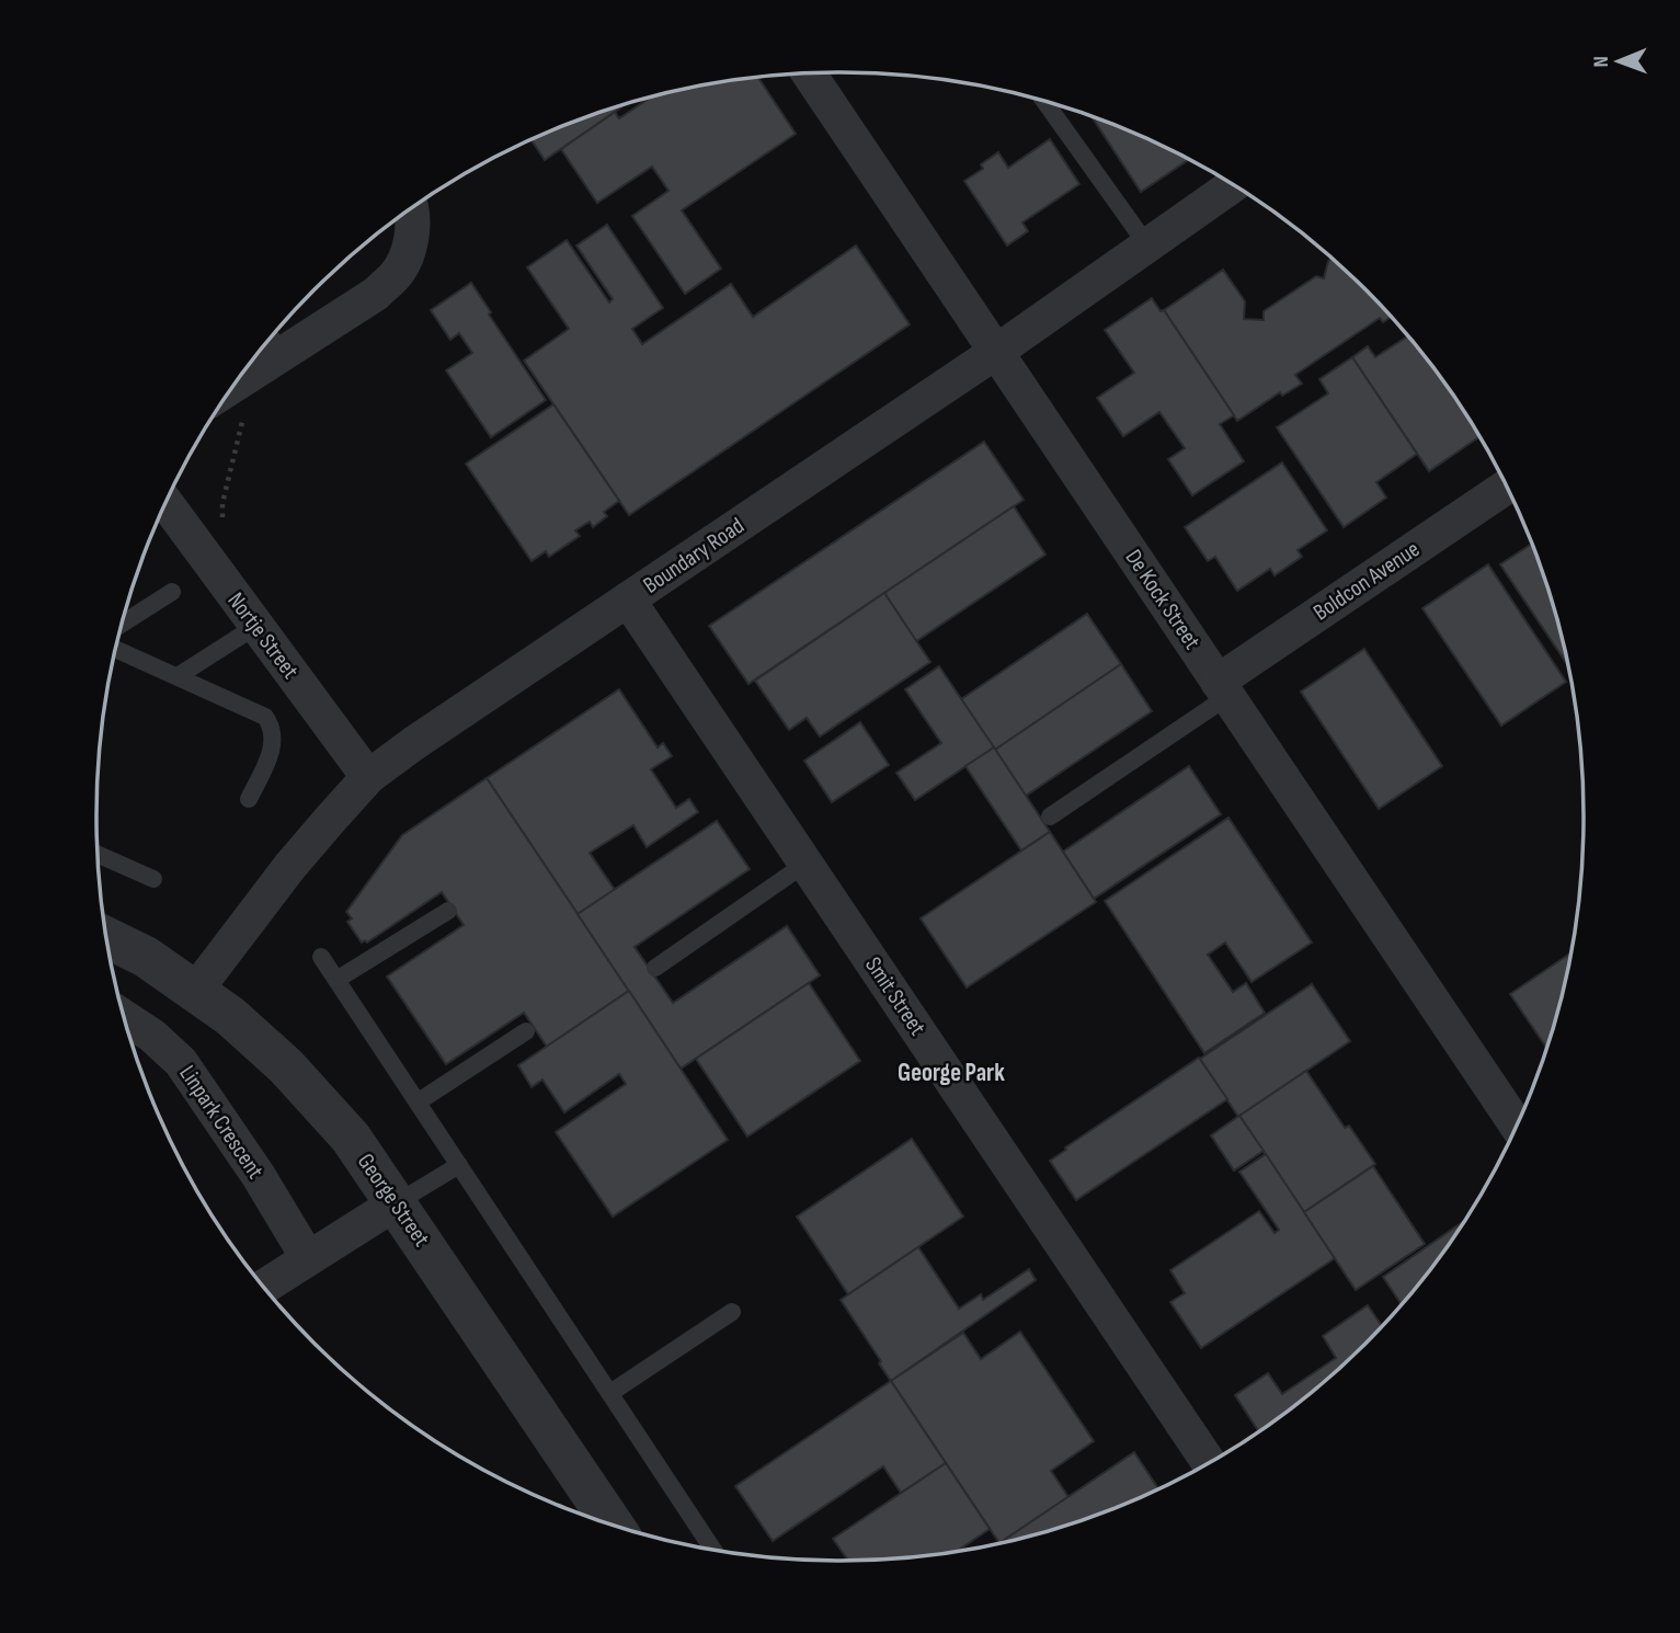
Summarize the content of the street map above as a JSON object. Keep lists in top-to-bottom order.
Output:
{
  "streets": {
    "street": [
      "Boundary Road",
      "Boldcon Avenue",
      "De Kock Street",
      "Nortje Street",
      "Smit Street",
      "Linpark Crescent",
      "George Street"
    ]
  },
  "crossings": [
    ["Boundary Road", "De Kock Street"],
    ["Boundary Road", "Nortje Street"],
    ["Boundary Road", "Smit Street"],
    ["Boundary Road", "George Street"],
    ["Boldcon Avenue", "De Kock Street"]
  ],
  "districts": ["George Park"],
  "north": "left"
}
